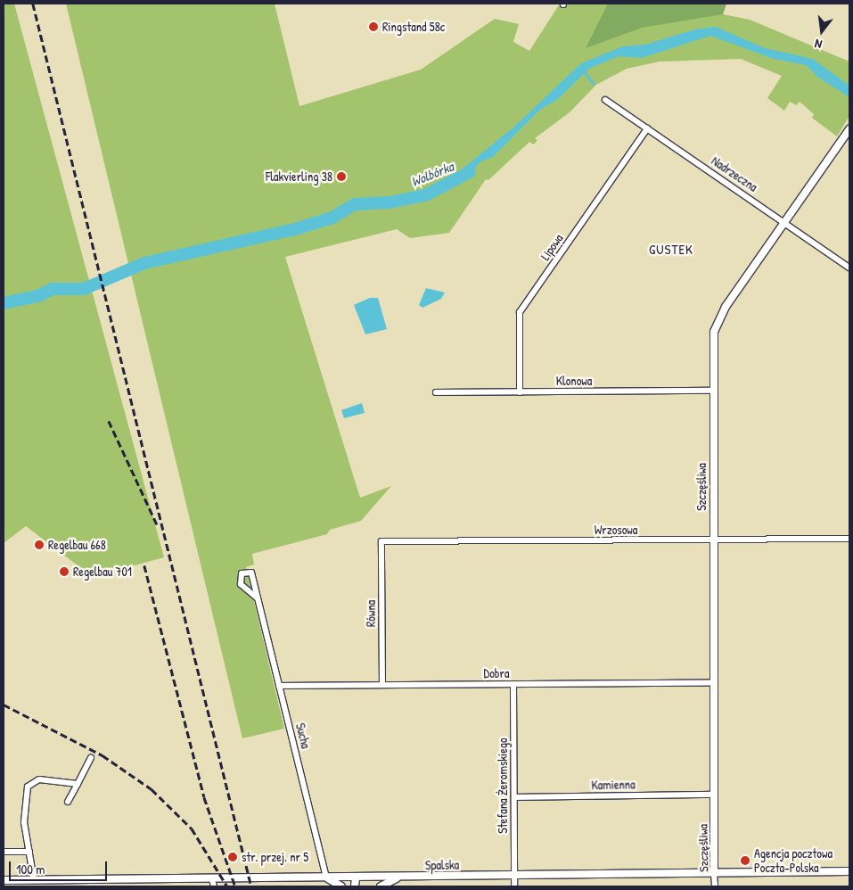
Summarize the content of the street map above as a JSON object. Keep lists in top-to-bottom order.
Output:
{
  "streets": {
    "street": [
      "Nadrzeczna",
      "Lipowa",
      "Klonowa",
      "Szczęśliwa",
      "Wrzosowa",
      "Równa",
      "Dobra",
      "Sucha",
      "Kamienna",
      "Stefana Żeromskiego",
      "Spalska"
    ]
  },
  "crossings": [
    ["Nadrzeczna", "Lipowa"],
    ["Nadrzeczna", "Szczęśliwa"],
    ["Lipowa", "Klonowa"],
    ["Klonowa", "Szczęśliwa"],
    ["Szczęśliwa", "Wrzosowa"],
    ["Szczęśliwa", "Dobra"],
    ["Szczęśliwa", "Kamienna"],
    ["Szczęśliwa", "Spalska"],
    ["Wrzosowa", "Równa"],
    ["Równa", "Dobra"],
    ["Dobra", "Sucha"],
    ["Dobra", "Stefana Żeromskiego"],
    ["Sucha", "Spalska"],
    ["Kamienna", "Stefana Żeromskiego"],
    ["Stefana Żeromskiego", "Spalska"]
  ],
  "districts": ["GUSTEK"],
  "water": ["Wolbórka"],
  "places": [
    "Ringstand 58c",
    "Flakvierling 38",
    "Regelbau 668",
    "Regelbau 701",
    "str. przej. nr 5",
    "Agencja pocztowa Poczta-Polska"
  ],
  "scale_bar": "100 m",
  "north": "bottom"
}
